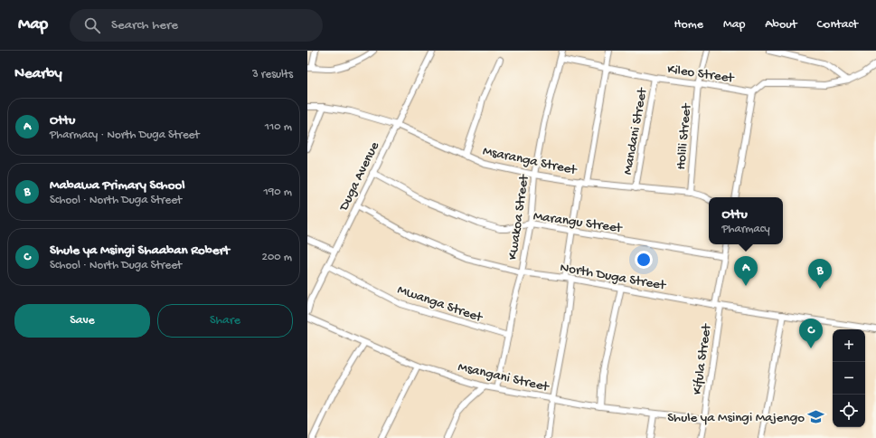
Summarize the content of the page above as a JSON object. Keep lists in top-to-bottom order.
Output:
{
  "streets": {
    "street": [
      "Kileo Street",
      "Mandani Street",
      "Holili Street",
      "Msaranga Street",
      "Duga Avenue",
      "Kwakoa Street",
      "Marangu Street",
      "North Duga Street",
      "Mwanga Street",
      "Kifula Street",
      "Msangani Street"
    ]
  },
  "crossings": [
    ["Kileo Street", "Mandani Street"],
    ["Kileo Street", "Holili Street"],
    ["Kileo Street", "Kwakoa Street"],
    ["Mandani Street", "Msaranga Street"],
    ["Holili Street", "Msaranga Street"],
    ["Msaranga Street", "Duga Avenue"],
    ["Msaranga Street", "Kwakoa Street"],
    ["Duga Avenue", "Marangu Street"],
    ["Duga Avenue", "North Duga Street"],
    ["Duga Avenue", "Mwanga Street"],
    ["Kwakoa Street", "Marangu Street"],
    ["Kwakoa Street", "North Duga Street"],
    ["Kwakoa Street", "Mwanga Street"],
    ["Kwakoa Street", "Msangani Street"],
    ["Marangu Street", "Kifula Street"],
    ["North Duga Street", "Kifula Street"],
    ["Kifula Street", "Msangani Street"]
  ],
  "places": {
    "school or university": ["Shule ya Msingi Majengo"]
  },
  "page": {
    "header": "Map",
    "search": "Search here",
    "nav": [
      "Home",
      "Map",
      "About",
      "Contact"
    ],
    "heading": ["Nearby", "3 results"],
    "list": [
      {
        "mark": "A",
        "name": "Ottu",
        "note": "Pharmacy · North Duga Street",
        "value": "110 m"
      },
      {
        "mark": "B",
        "name": "Mabawa Primary School",
        "note": "School · North Duga Street",
        "value": "190 m"
      },
      {
        "mark": "C",
        "name": "Shule ya Msingi Shaaban Robert",
        "note": "School · North Duga Street",
        "value": "200 m"
      }
    ],
    "popup": ["Ottu", "Pharmacy"],
    "pins": ["A", "B", "C"],
    "buttons": ["Save", "Share"],
    "map_buttons": ["+", "−"]
  }
}
